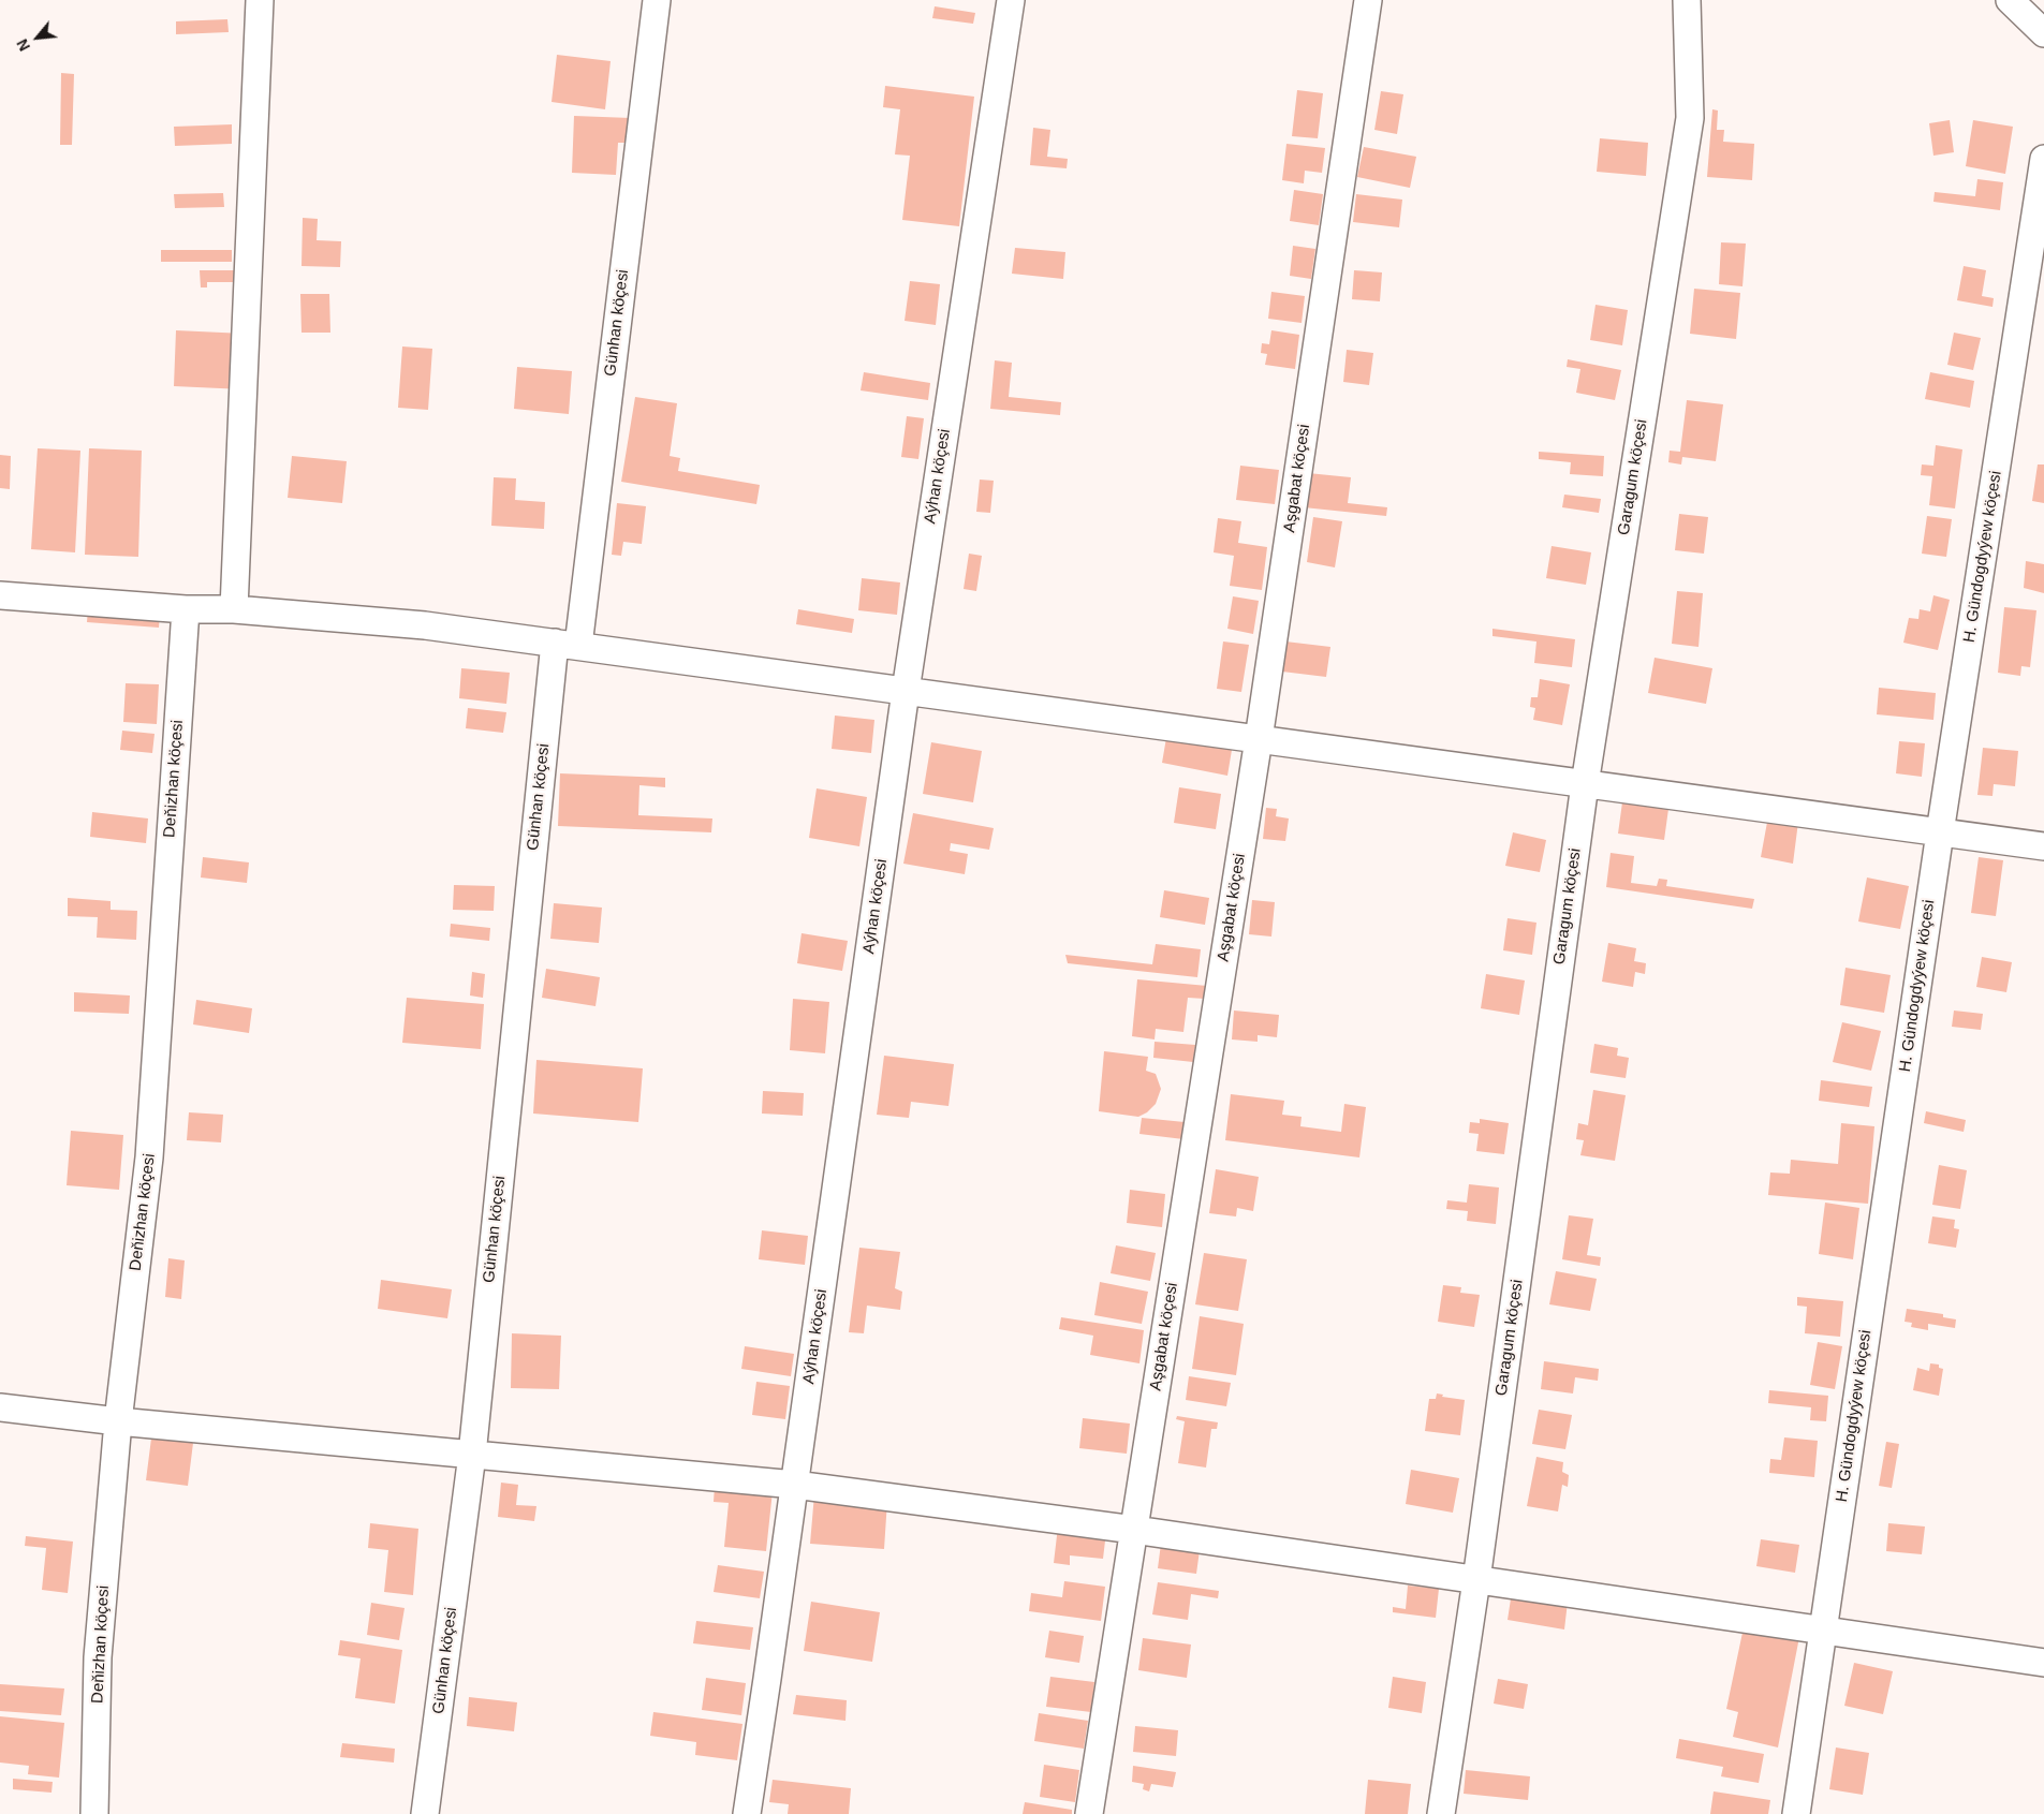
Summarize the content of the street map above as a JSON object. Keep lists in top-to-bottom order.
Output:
{
  "streets": {
    "street": [
      "Günhan köçesi",
      "Aýhan köçesi",
      "Garagum köçesi",
      "Aşgabat köçesi",
      "H. Gündogdyýew köçesi",
      "Deňizhan köçesi"
    ]
  },
  "north": "bottom left"
}
